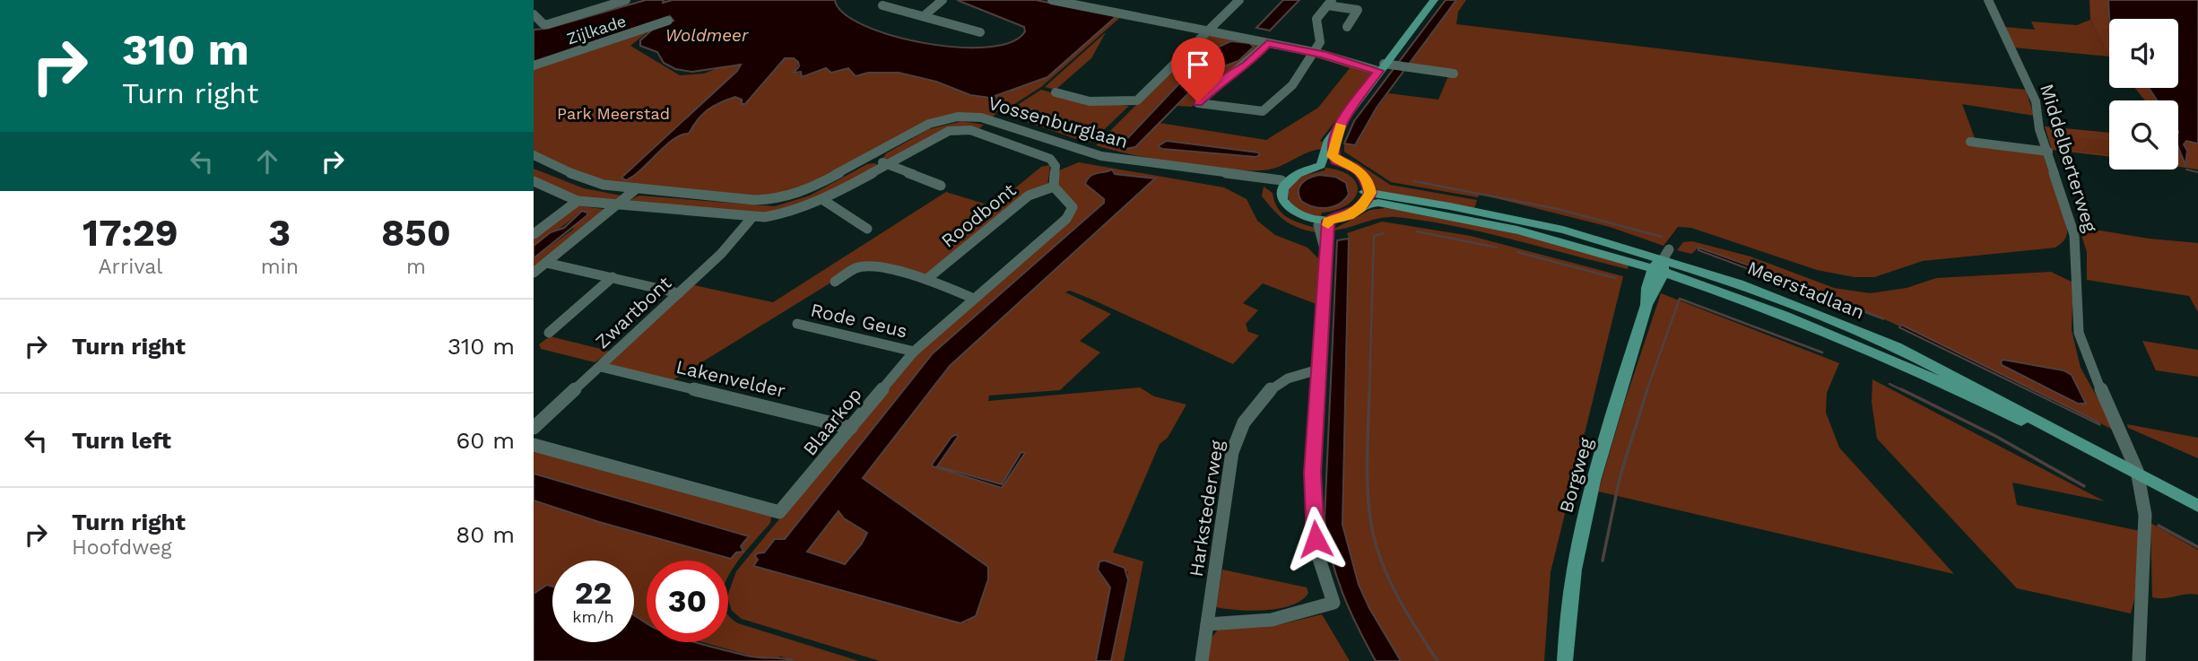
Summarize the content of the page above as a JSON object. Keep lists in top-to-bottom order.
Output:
{
  "streets": {
    "main road": ["Meerstadlaan", "Borgweg"],
    "street": [
      "Zijlkade",
      "Vossenburglaan",
      "Middelberterweg",
      "Roodbont",
      "Zwartbont",
      "Rode Geus",
      "Lakenvelder",
      "Blaarkop",
      "Harkstederweg"
    ]
  },
  "crossings": [
    ["Vossenburglaan", "Roodbont"],
    ["Vossenburglaan", "Meerstadlaan"],
    ["Vossenburglaan", "Zwartbont"],
    ["Vossenburglaan", "Blaarkop"],
    ["Roodbont", "Blaarkop"],
    ["Meerstadlaan", "Borgweg"],
    ["Zwartbont", "Lakenvelder"],
    ["Rode Geus", "Blaarkop"],
    ["Lakenvelder", "Blaarkop"]
  ],
  "water": ["Woldmeer"],
  "parks": ["Park Meerstad"],
  "page": {
    "turn": ["310 m", "Turn right"],
    "eta": [
      "17:29",
      "Arrival",
      "3",
      "min",
      "850",
      "m"
    ],
    "list": [
      {
        "name": "Turn right",
        "value": "310 m"
      },
      {
        "name": "Turn left",
        "value": "60 m"
      },
      {
        "name": "Turn right",
        "note": "Hoofdweg",
        "value": "80 m"
      }
    ],
    "speed": "22 km/h",
    "limit": "30"
  }
}
